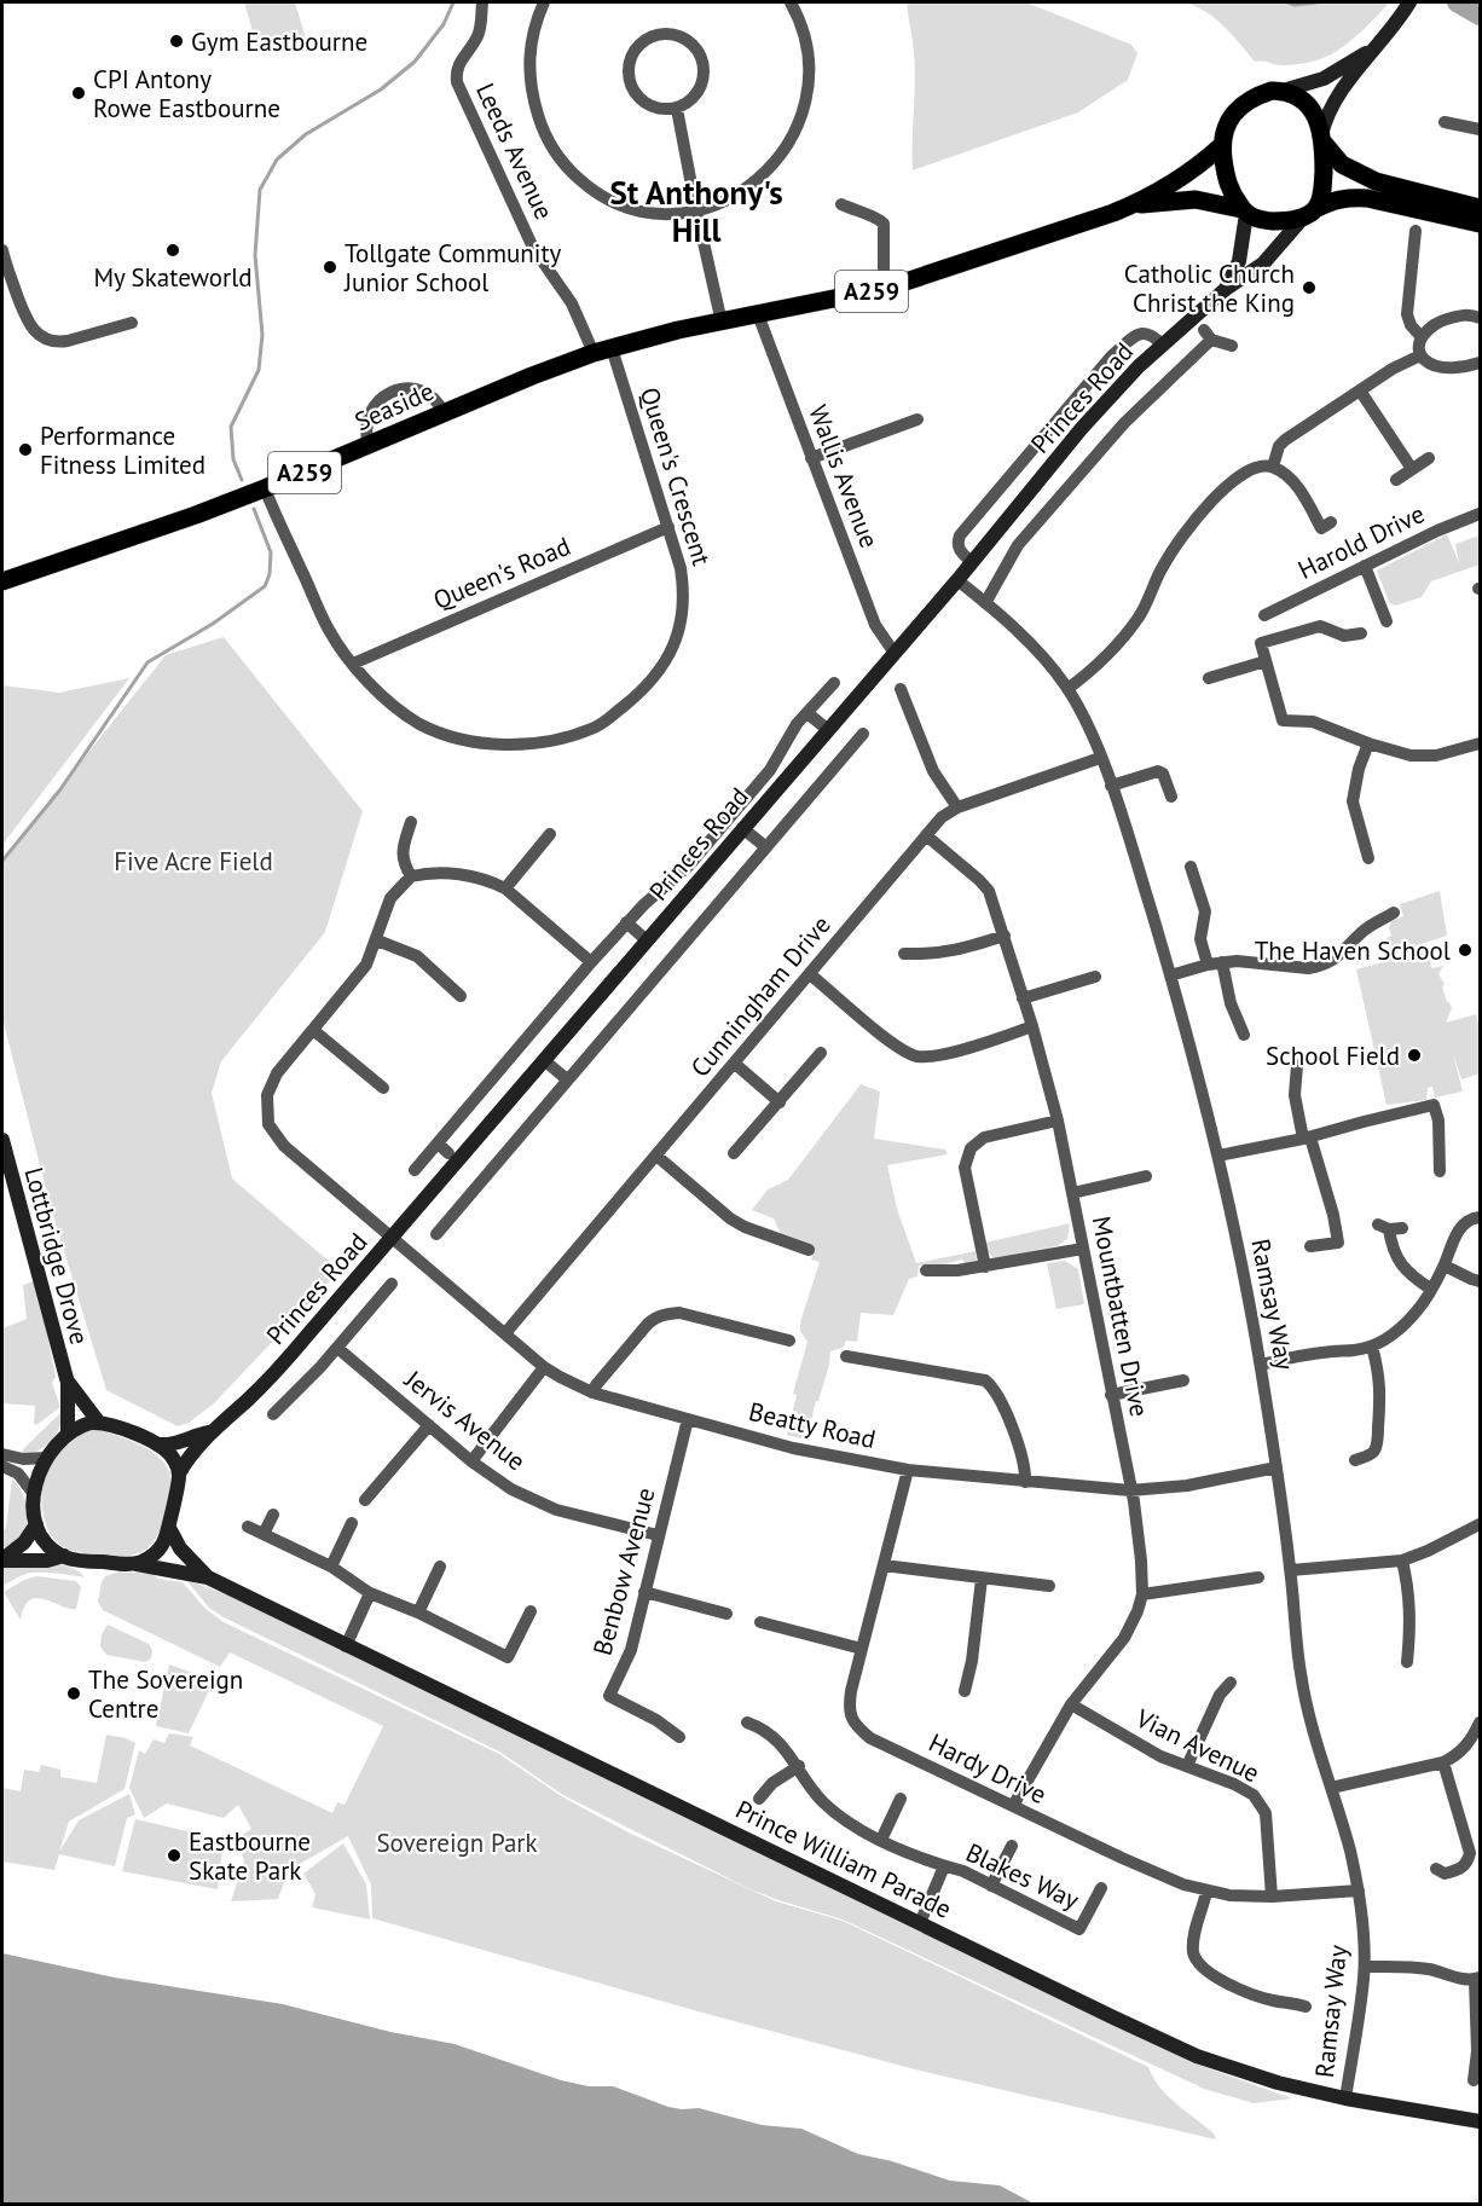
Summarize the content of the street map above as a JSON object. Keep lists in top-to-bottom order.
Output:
{
  "streets": {
    "main road": ["A259", "Seaside"],
    "street": [
      "Leeds Avenue",
      "Princes Road",
      "Queen's Crescent",
      "Wallis Avenue",
      "Harold Drive",
      "Queen's Road",
      "Cunningham Drive",
      "Lottbridge Drove",
      "Ramsay Way",
      "Mountbatten Drive",
      "Jervis Avenue",
      "Beatty Road",
      "Benbow Avenue",
      "Vian Avenue",
      "Hardy Drive",
      "Prince William Parade",
      "Blakes Way"
    ]
  },
  "crossings": [
    ["Leeds Avenue", "A259"],
    ["Leeds Avenue", "Seaside"],
    ["Leeds Avenue", "Queen's Crescent"],
    ["A259", "Princes Road"],
    ["A259", "Seaside"],
    ["A259", "Queen's Crescent"],
    ["A259", "Wallis Avenue"],
    ["Princes Road", "Wallis Avenue"],
    ["Princes Road", "Lottbridge Drove"],
    ["Princes Road", "Ramsay Way"],
    ["Princes Road", "Jervis Avenue"],
    ["Princes Road", "Beatty Road"],
    ["Princes Road", "Prince William Parade"],
    ["Seaside", "Queen's Crescent"],
    ["Queen's Crescent", "Queen's Road"],
    ["Cunningham Drive", "Ramsay Way"],
    ["Cunningham Drive", "Mountbatten Drive"],
    ["Cunningham Drive", "Beatty Road"],
    ["Lottbridge Drove", "Prince William Parade"],
    ["Ramsay Way", "Beatty Road"],
    ["Ramsay Way", "Hardy Drive"],
    ["Ramsay Way", "Prince William Parade"],
    ["Mountbatten Drive", "Beatty Road"],
    ["Mountbatten Drive", "Vian Avenue"],
    ["Mountbatten Drive", "Hardy Drive"],
    ["Jervis Avenue", "Benbow Avenue"],
    ["Beatty Road", "Benbow Avenue"],
    ["Beatty Road", "Hardy Drive"],
    ["Vian Avenue", "Hardy Drive"],
    ["Prince William Parade", "Blakes Way"]
  ],
  "districts": ["St Anthony's Hill"],
  "parks": ["Five Acre Field", "Sovereign Park"],
  "places": [
    "Gym Eastbourne",
    "CPI Antony Rowe Eastbourne",
    "My Skateworld",
    "Tollgate Community Junior School",
    "Catholic Church Christ the King",
    "Performance Fitness Limited",
    "The Haven School",
    "School Field",
    "The Sovereign Centre",
    "Eastbourne Skate Park"
  ]
}
